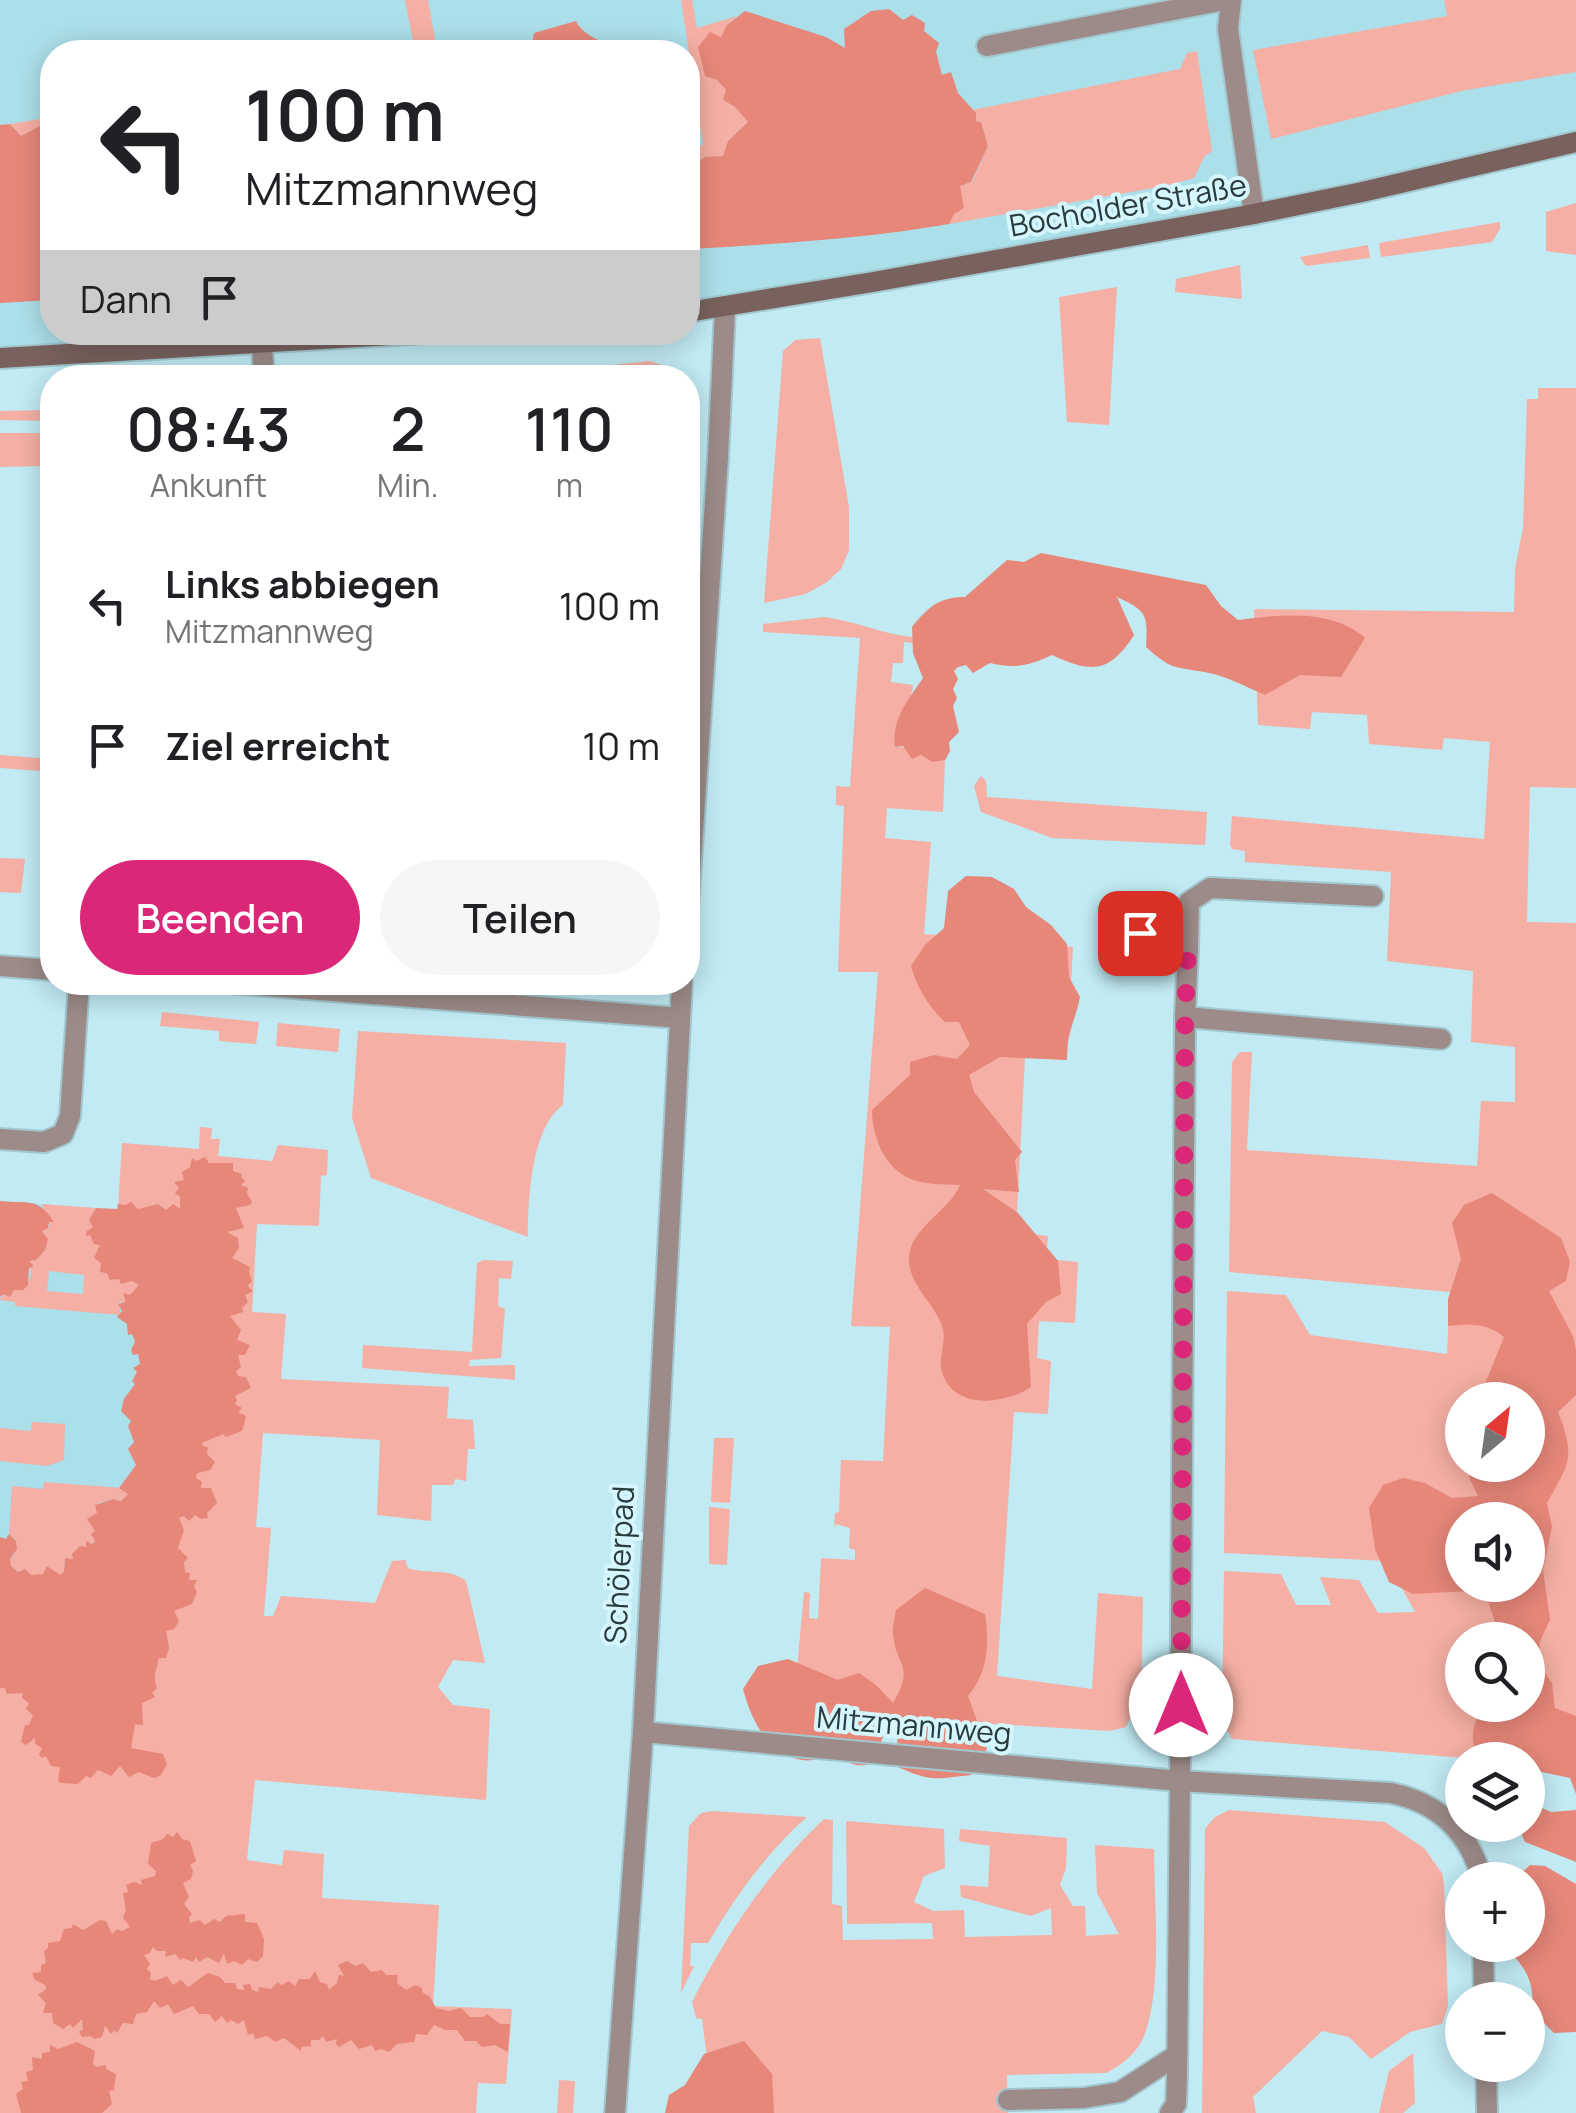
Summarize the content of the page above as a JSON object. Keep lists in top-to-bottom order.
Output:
{
  "streets": {
    "main road": ["Bocholder Straße"],
    "street": ["Schölerpad", "Mitzmannweg"]
  },
  "crossings": [
    ["Schölerpad", "Mitzmannweg"]
  ],
  "north": "top right",
  "page": {
    "turn": ["100 m", "Mitzmannweg"],
    "then": "Dann",
    "eta": [
      "08:43",
      "Ankunft",
      "2",
      "Min.",
      "110",
      "m"
    ],
    "list": [
      {
        "name": "Links abbiegen",
        "note": "Mitzmannweg",
        "value": "100 m"
      },
      {
        "name": "Ziel erreicht",
        "value": "10 m"
      }
    ],
    "buttons": ["Beenden", "Teilen"],
    "map_buttons": ["+", "−"]
  }
}
